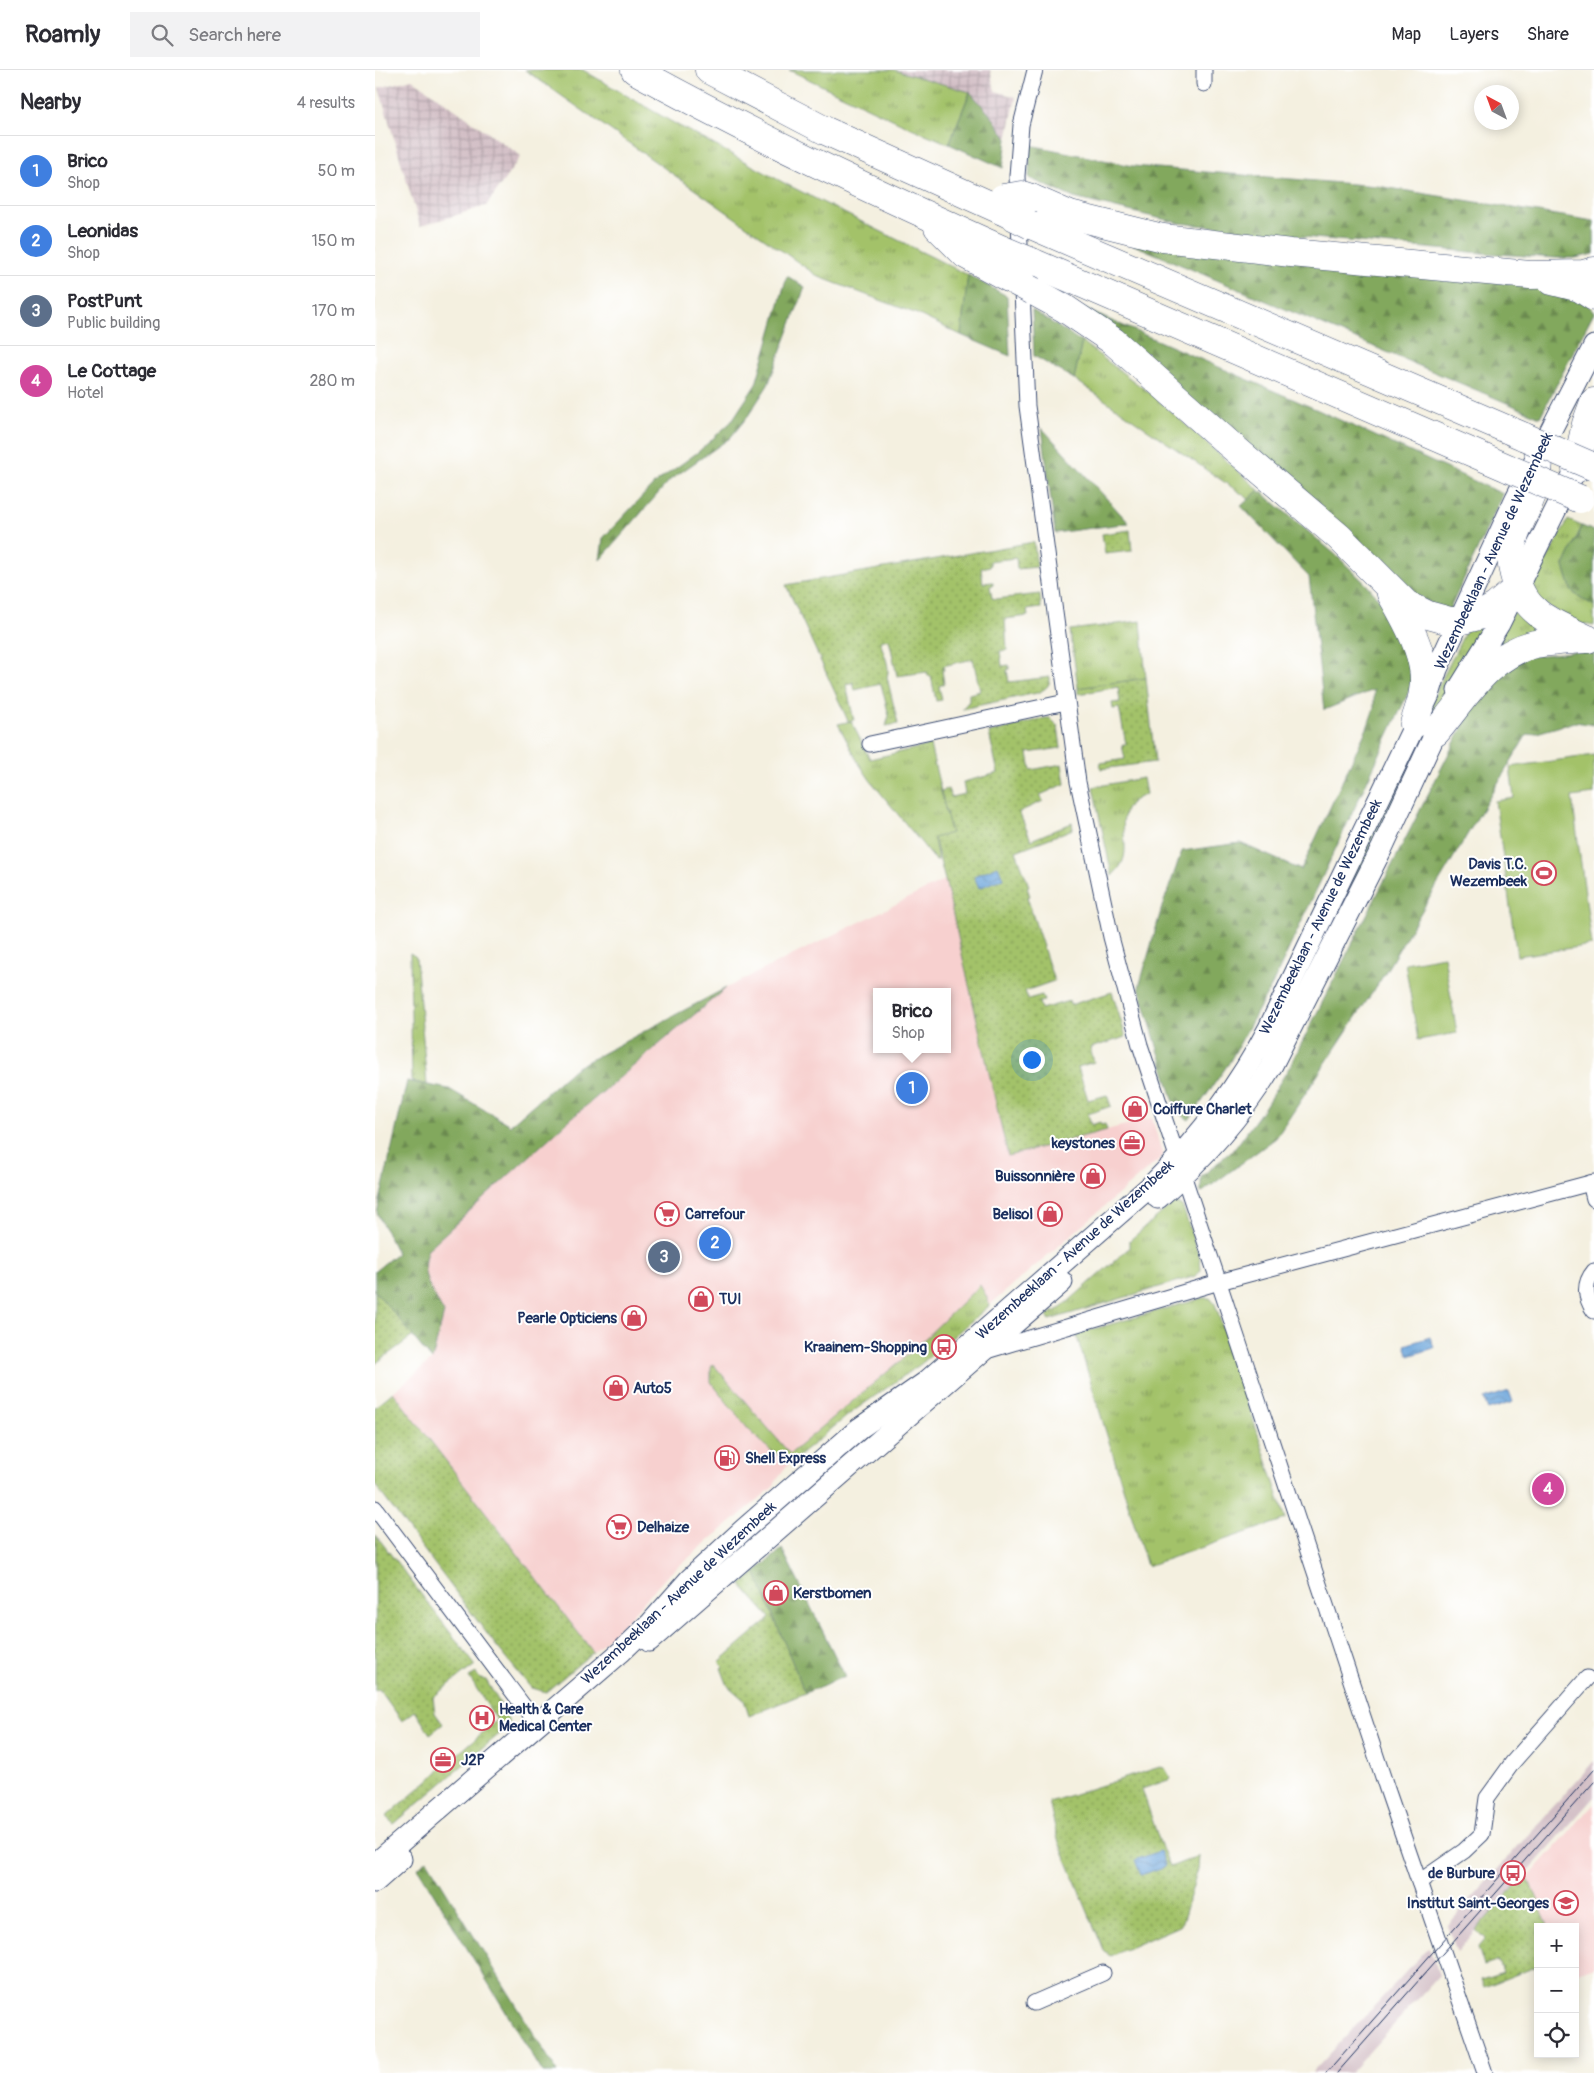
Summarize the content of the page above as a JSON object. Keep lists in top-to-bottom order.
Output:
{
  "streets": {
    "main road": ["Wezembeeklaan - Avenue de Wezembeek"]
  },
  "places": {
    "sports": ["Davis T.C. Wezembeek"],
    "shop": [
      "Coiffure Charlet",
      "Buissonnière",
      "Belisol",
      "TUI",
      "Pearle Opticiens",
      "Auto5",
      "Kerstbomen"
    ],
    "office": ["keystones", "J2P"],
    "supermarket": ["Carrefour", "Delhaize"],
    "bus stop": ["Kraainem-Shopping", "de Burbure"],
    "fuel station": ["Shell Express"],
    "hospital": ["Health & Care Medical Center"],
    "school or university": ["Institut Saint-Georges"]
  },
  "north": "top left",
  "page": {
    "header": "Roamly",
    "search": "Search here",
    "nav": ["Map", "Layers", "Share"],
    "heading": ["Nearby", "4 results"],
    "list": [
      {
        "mark": "1",
        "name": "Brico",
        "note": "Shop",
        "value": "50 m"
      },
      {
        "mark": "2",
        "name": "Leonidas",
        "note": "Shop",
        "value": "150 m"
      },
      {
        "mark": "3",
        "name": "PostPunt",
        "note": "Public building",
        "value": "170 m"
      },
      {
        "mark": "4",
        "name": "Le Cottage",
        "note": "Hotel",
        "value": "280 m"
      }
    ],
    "popup": ["Brico", "Shop"],
    "pins": [
      "1",
      "2",
      "3",
      "4"
    ],
    "map_buttons": ["+", "−"]
  }
}
